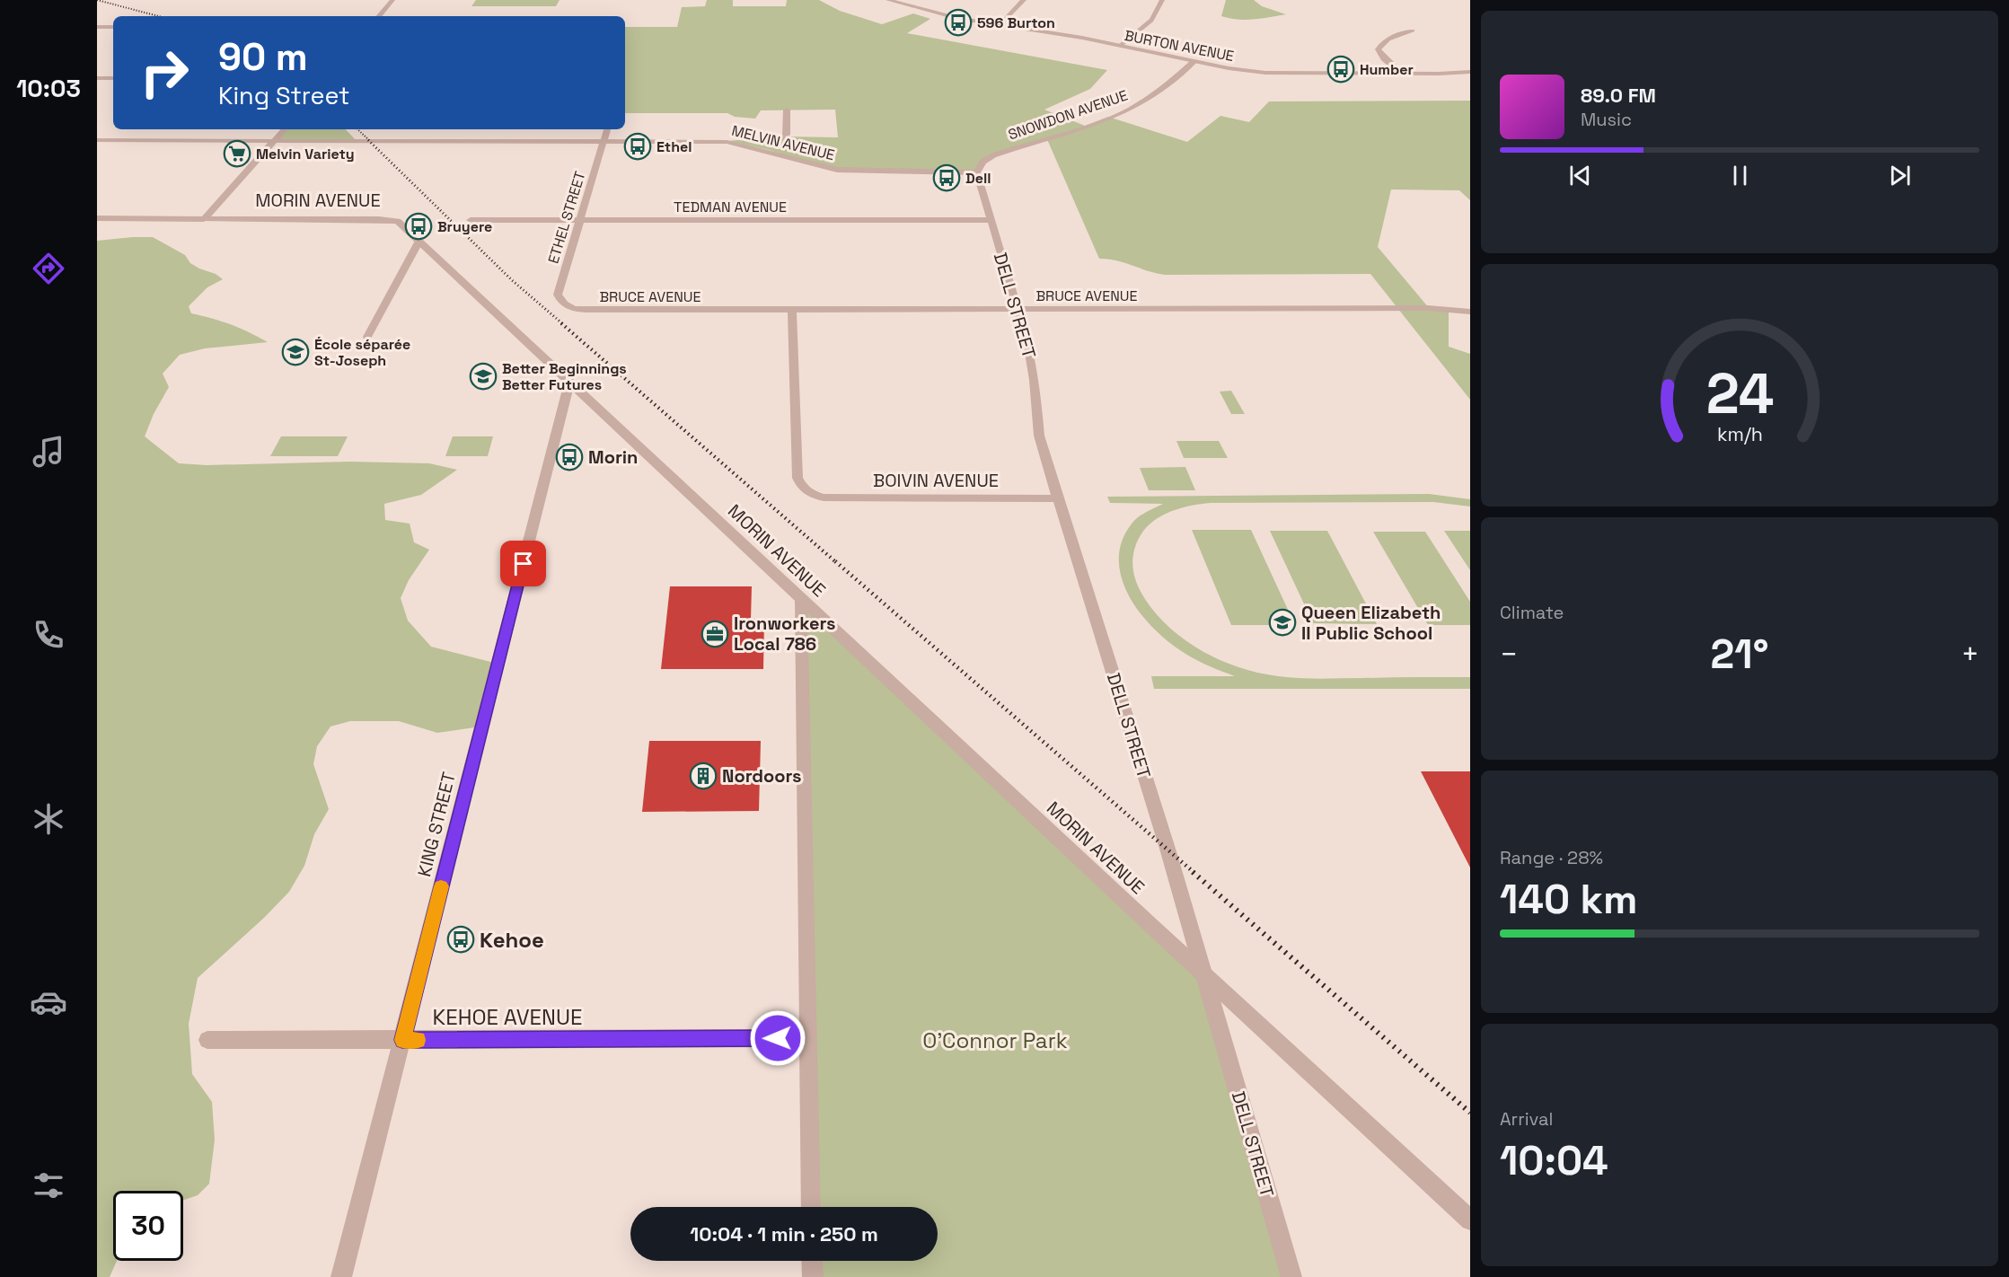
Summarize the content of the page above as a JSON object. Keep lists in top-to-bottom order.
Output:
{
  "streets": {
    "street": [
      "BURTON AVENUE",
      "SNOWDON AVENUE",
      "MELVIN AVENUE",
      "MORIN AVENUE",
      "TEDMAN AVENUE",
      "ETHEL STREET",
      "BRUCE AVENUE",
      "DELL STREET",
      "BOIVIN AVENUE",
      "KING STREET",
      "KEHOE AVENUE"
    ]
  },
  "crossings": [
    ["BURTON AVENUE", "SNOWDON AVENUE"],
    ["SNOWDON AVENUE", "MELVIN AVENUE"],
    ["SNOWDON AVENUE", "DELL STREET"],
    ["MELVIN AVENUE", "ETHEL STREET"],
    ["MELVIN AVENUE", "DELL STREET"],
    ["MORIN AVENUE", "DELL STREET"],
    ["MORIN AVENUE", "KING STREET"],
    ["TEDMAN AVENUE", "ETHEL STREET"],
    ["TEDMAN AVENUE", "DELL STREET"],
    ["ETHEL STREET", "BRUCE AVENUE"],
    ["BRUCE AVENUE", "DELL STREET"],
    ["BRUCE AVENUE", "BOIVIN AVENUE"],
    ["DELL STREET", "BOIVIN AVENUE"],
    ["KING STREET", "KEHOE AVENUE"]
  ],
  "parks": ["O'Connor Park"],
  "places": {
    "bus stop": [
      "596 Burton",
      "Humber",
      "Ethel",
      "Dell",
      "Bruyere",
      "Morin",
      "Kehoe"
    ],
    "supermarket": ["Melvin Variety"],
    "school or university": ["École séparée St-Joseph", "Better Beginnings Better Futures", "Queen Elizabeth II Public School"],
    "office": ["Ironworkers Local 786"],
    "building": ["Nordoors"]
  },
  "page": {
    "tabs": "10:03",
    "turn": ["90 m", "King Street"],
    "song": ["89.0 FM", "Music"],
    "tile": [
      "Climate",
      ["Range · 28%", "140 km"],
      ["Arrival", "10:04"]
    ],
    "heat": ["−", "21°", "+"],
    "limit": "30",
    "trip": "10:04 · 1 min · 250 m",
    "gauge": ["24", "km/h"]
  }
}
